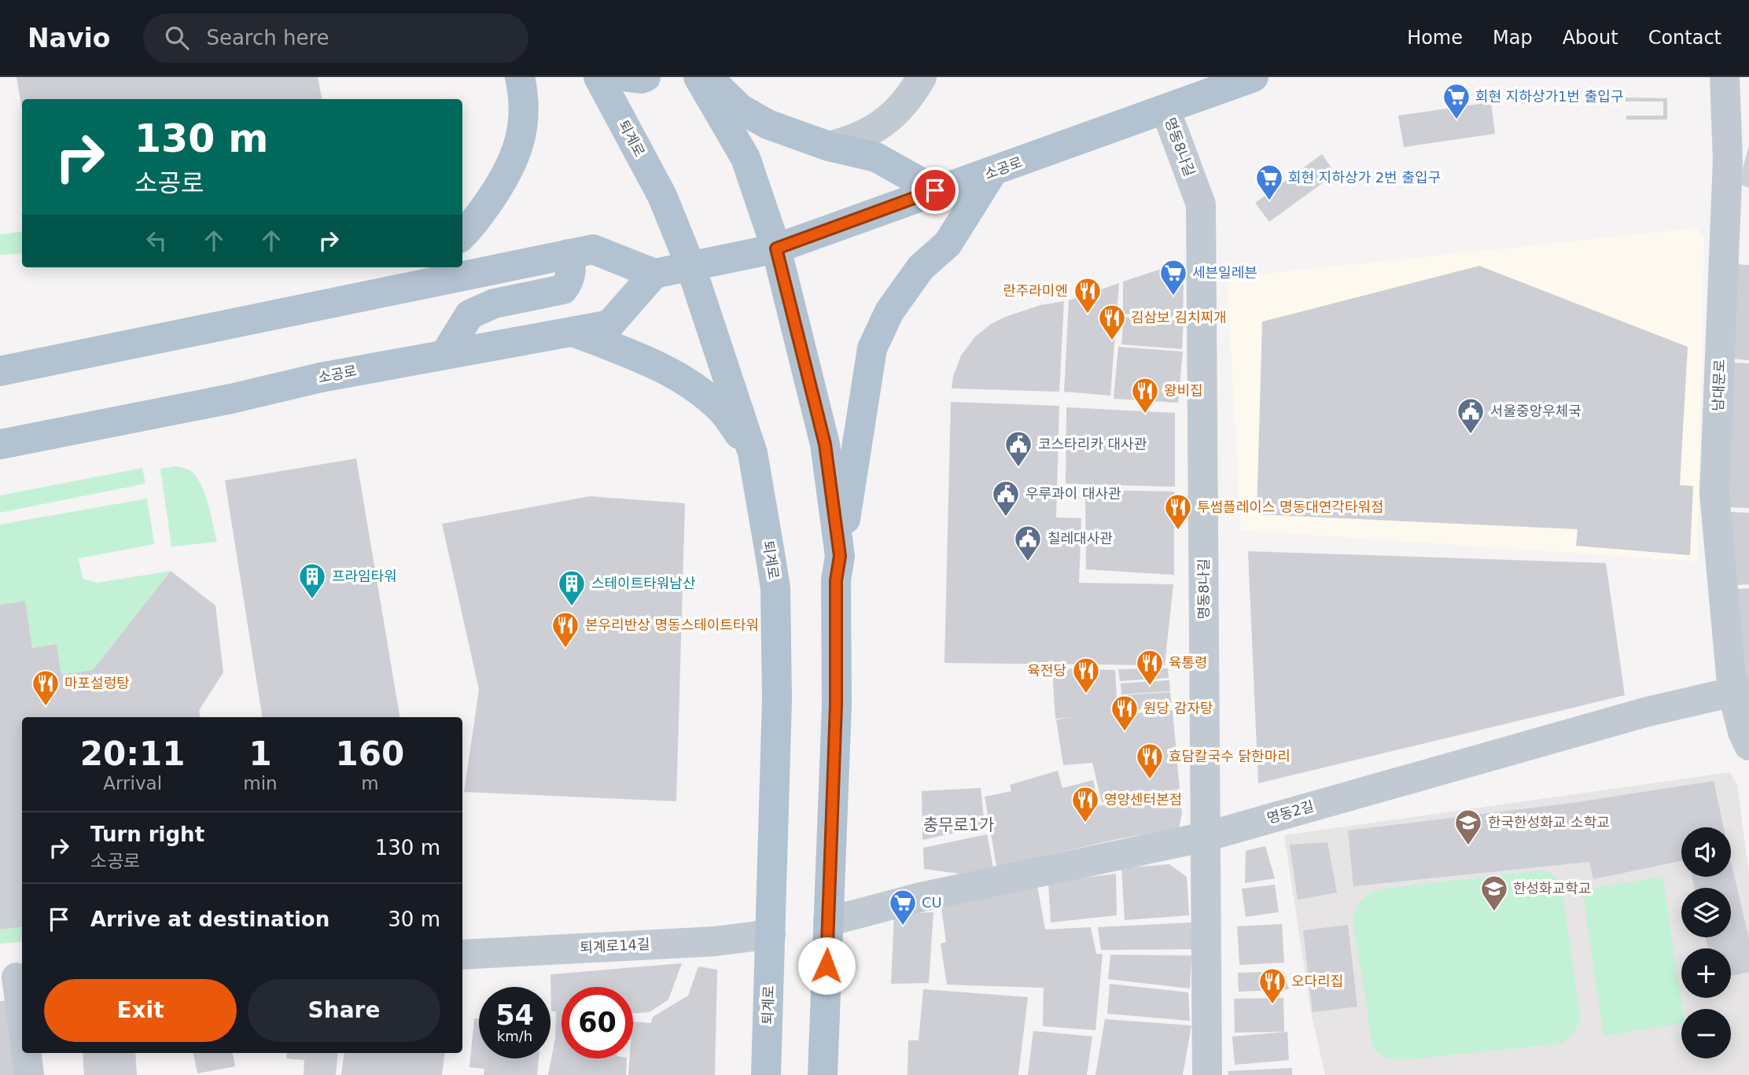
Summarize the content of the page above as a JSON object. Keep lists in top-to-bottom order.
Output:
{
  "streets": {
    "main road": ["퇴계로", "소공로"],
    "street": [
      "명동8나길",
      "남대문로",
      "명동2길",
      "퇴계로14길"
    ]
  },
  "crossings": [
    ["퇴계로", "소공로"],
    ["퇴계로", "퇴계로14길"],
    ["명동8나길", "소공로"],
    ["명동8나길", "명동2길"],
    ["남대문로", "명동2길"]
  ],
  "districts": ["충무로1가"],
  "places": {
    "supermarket": [
      "회현 지하상가1번 출입구",
      "회현 지하상가 2번 출입구",
      "세븐일레븐",
      "CU"
    ],
    "restaurant": [
      "란주라미엔",
      "김삼보 김치찌개",
      "왕비집",
      "투썸플레이스 명동대연각타워점",
      "본우리반상 명동스테이트타워",
      "육통령",
      "육전당",
      "마포설렁탕",
      "원당 감자탕",
      "효담칼국수 닭한마리",
      "영양센터본점",
      "오다리집"
    ],
    "public building": [
      "서울중앙우체국",
      "코스타리카 대사관",
      "우루과이 대사관",
      "칠레대사관"
    ],
    "building": ["프라임타워", "스테이트타워남산"],
    "school or university": ["한국한성화교 소학교", "한성화교학교"]
  },
  "page": {
    "header": "Navio",
    "search": "Search here",
    "nav": [
      "Home",
      "Map",
      "About",
      "Contact"
    ],
    "turn": ["130 m", "소공로"],
    "eta": [
      "20:11",
      "Arrival",
      "1",
      "min",
      "160",
      "m"
    ],
    "list": [
      {
        "name": "Turn right",
        "note": "소공로",
        "value": "130 m"
      },
      {
        "name": "Arrive at destination",
        "value": "30 m"
      }
    ],
    "map_buttons": ["+", "−"],
    "buttons": ["Exit", "Share"],
    "speed": "54 km/h",
    "limit": "60"
  }
}
